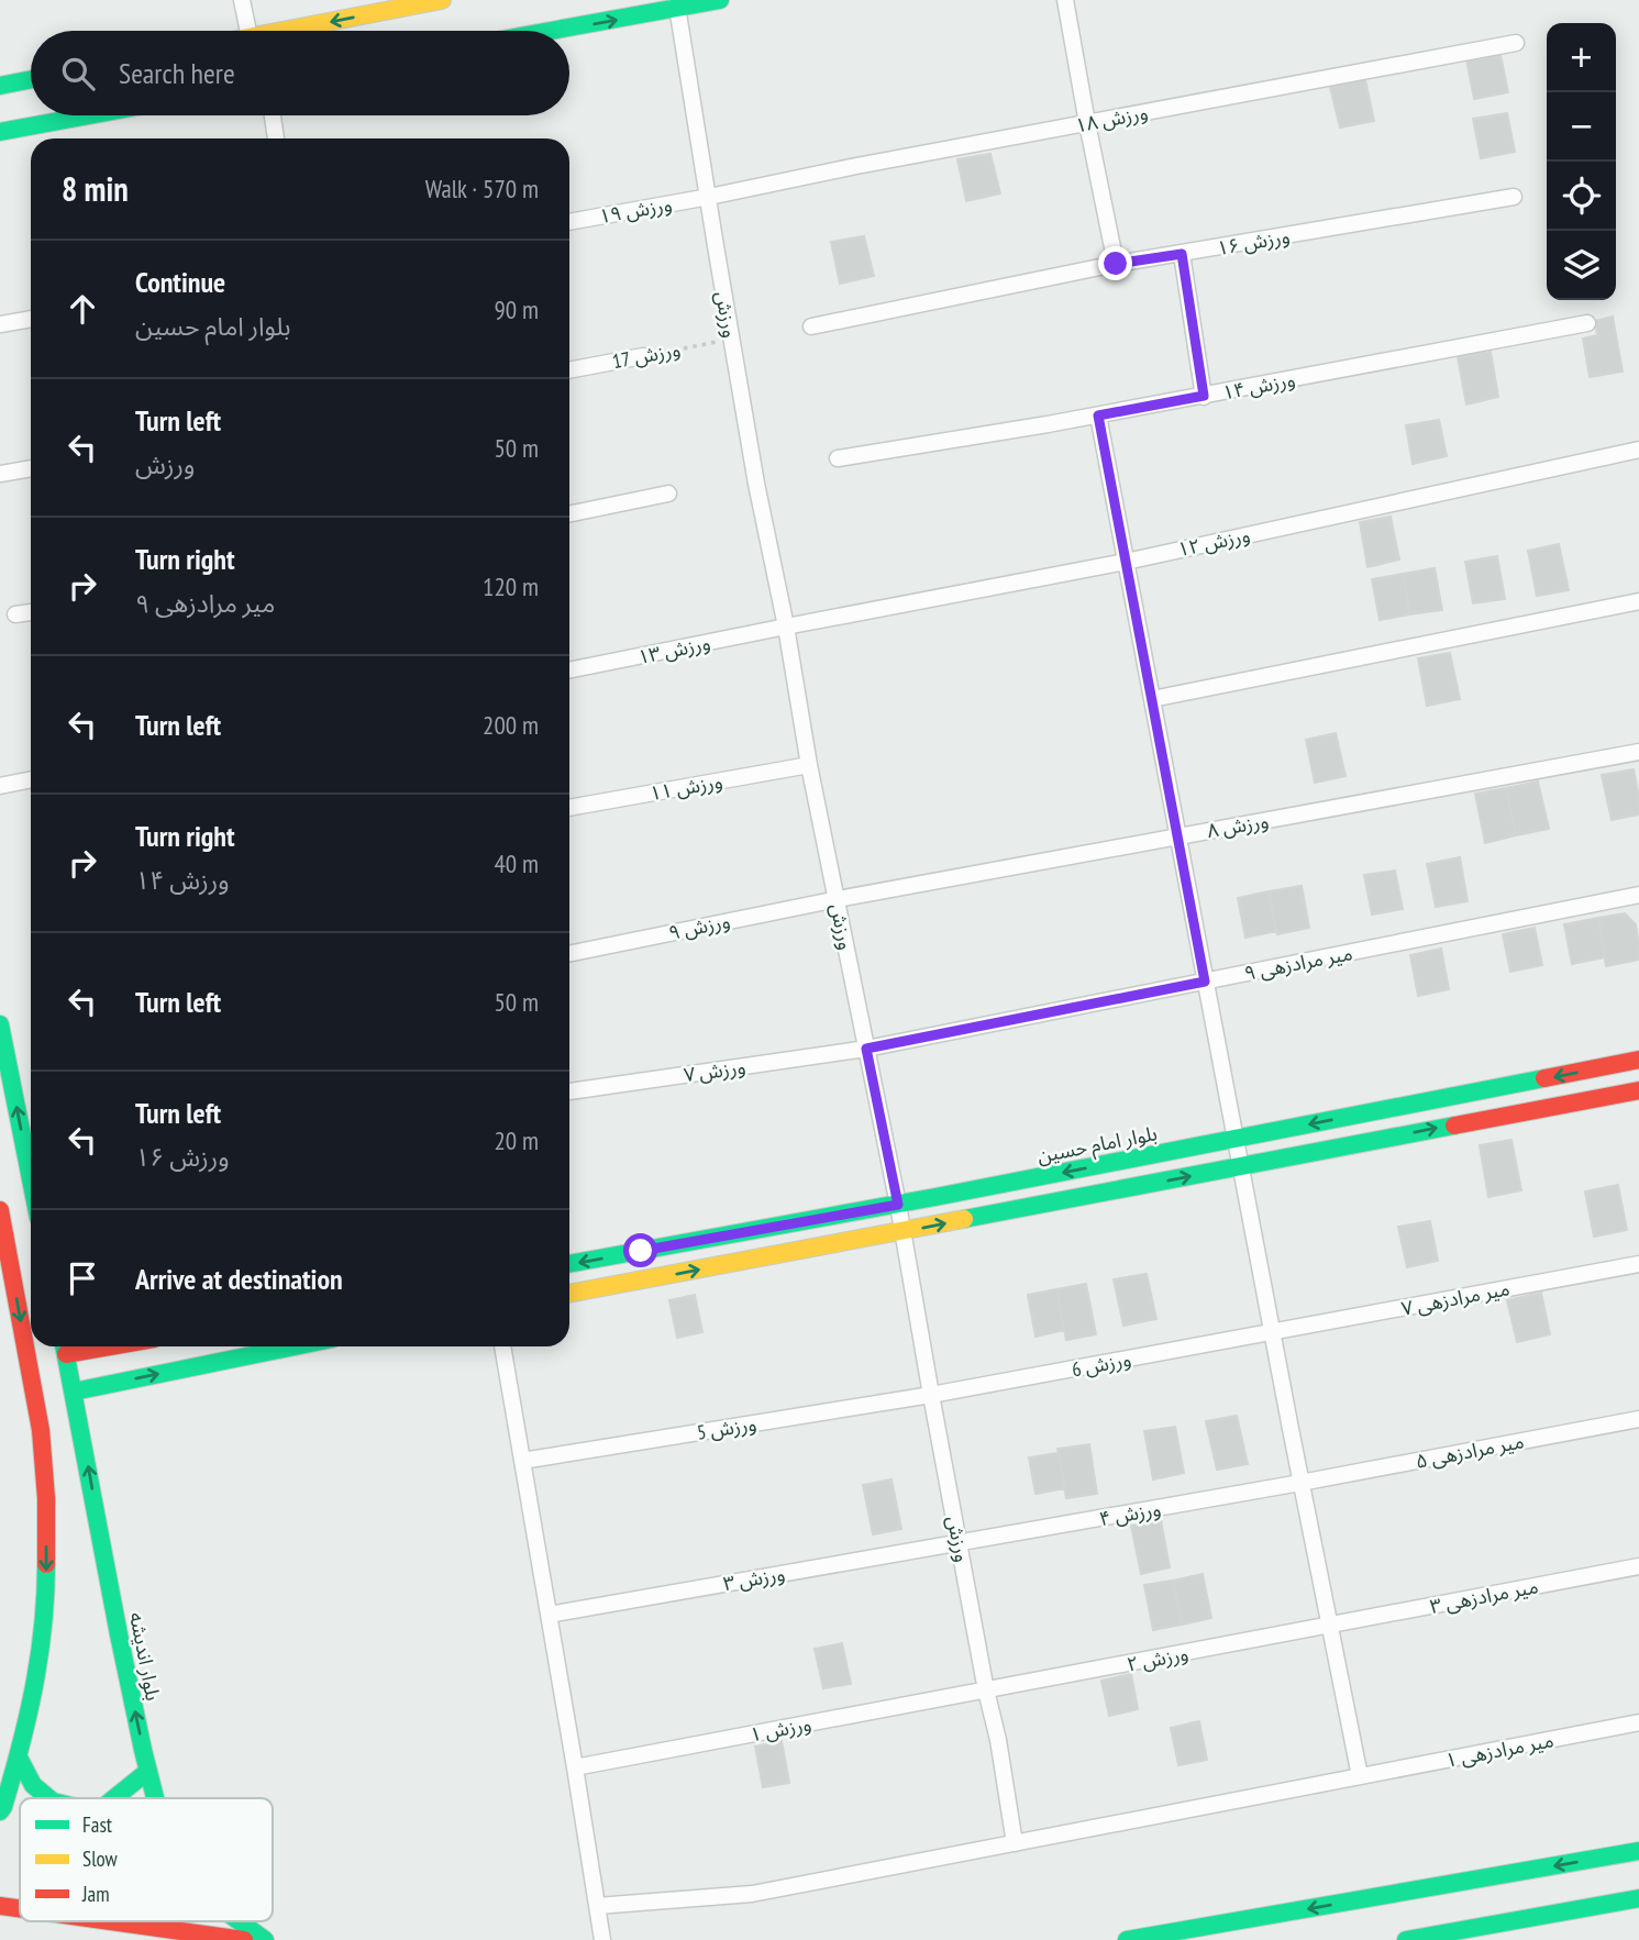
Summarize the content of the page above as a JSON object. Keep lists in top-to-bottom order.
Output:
{
  "streets": {
    "street": [
      "ورزش ۱۸",
      "ورزش ۱۹",
      "ورزش ۱۶",
      "ورزش",
      "ورزش 17",
      "ورزش ۱۴",
      "ورزش ۱۲",
      "ورزش ۱۳",
      "ورزش ۱۱",
      "ورزش ۸",
      "ورزش ۹",
      "میر مرادزهی ۹",
      "ورزش ۷",
      "بلوار امام حسین",
      "میر مرادزهی ۷",
      "ورزش 6",
      "ورزش 5",
      "میر مرادزهی ۵",
      "ورزش ۴",
      "ورزش ۳",
      "میر مرادزهی ۳",
      "بلوار اندیشه",
      "ورزش ۲",
      "ورزش ۱",
      "میر مرادزهی ۱"
    ]
  },
  "crossings": [
    ["ورزش ۱۸", "ورزش ۱۹"],
    ["ورزش ۱۸", "ورزش"],
    ["ورزش ۱۹", "ورزش"],
    ["ورزش", "ورزش 17"],
    ["ورزش", "ورزش ۱۲"],
    ["ورزش", "ورزش ۱۳"],
    ["ورزش", "ورزش ۱۱"],
    ["ورزش", "ورزش ۸"],
    ["ورزش", "ورزش ۹"],
    ["ورزش", "میر مرادزهی ۹"],
    ["ورزش", "ورزش ۷"],
    ["ورزش", "بلوار امام حسین"],
    ["ورزش", "ورزش 6"],
    ["ورزش", "ورزش 5"],
    ["ورزش", "ورزش ۴"],
    ["ورزش", "ورزش ۳"],
    ["ورزش", "ورزش ۲"],
    ["ورزش", "ورزش ۱"],
    ["ورزش", "میر مرادزهی ۱"],
    ["ورزش ۱۲", "ورزش ۱۳"],
    ["ورزش ۸", "ورزش ۹"],
    ["میر مرادزهی ۹", "ورزش ۷"],
    ["میر مرادزهی ۷", "ورزش 6"],
    ["ورزش 6", "ورزش 5"],
    ["میر مرادزهی ۵", "ورزش ۴"],
    ["ورزش ۴", "ورزش ۳"],
    ["میر مرادزهی ۳", "ورزش ۲"],
    ["ورزش ۲", "ورزش ۱"]
  ],
  "legend": ["Fast", "Slow", "Jam"],
  "page": {
    "map_buttons": ["+", "−"],
    "search": "Search here",
    "heading": ["8 min", "Walk · 570 m"],
    "list": [
      ["Continue", "بلوار امام حسین", "90 m"],
      ["Turn left", "ورزش", "50 m"],
      ["Turn right", "میر مرادزهی ۹", "120 m"],
      ["Turn left", "200 m"],
      ["Turn right", "ورزش ۱۴", "40 m"],
      ["Turn left", "50 m"],
      ["Turn left", "ورزش ۱۶", "20 m"],
      "Arrive at destination"
    ]
  }
}
